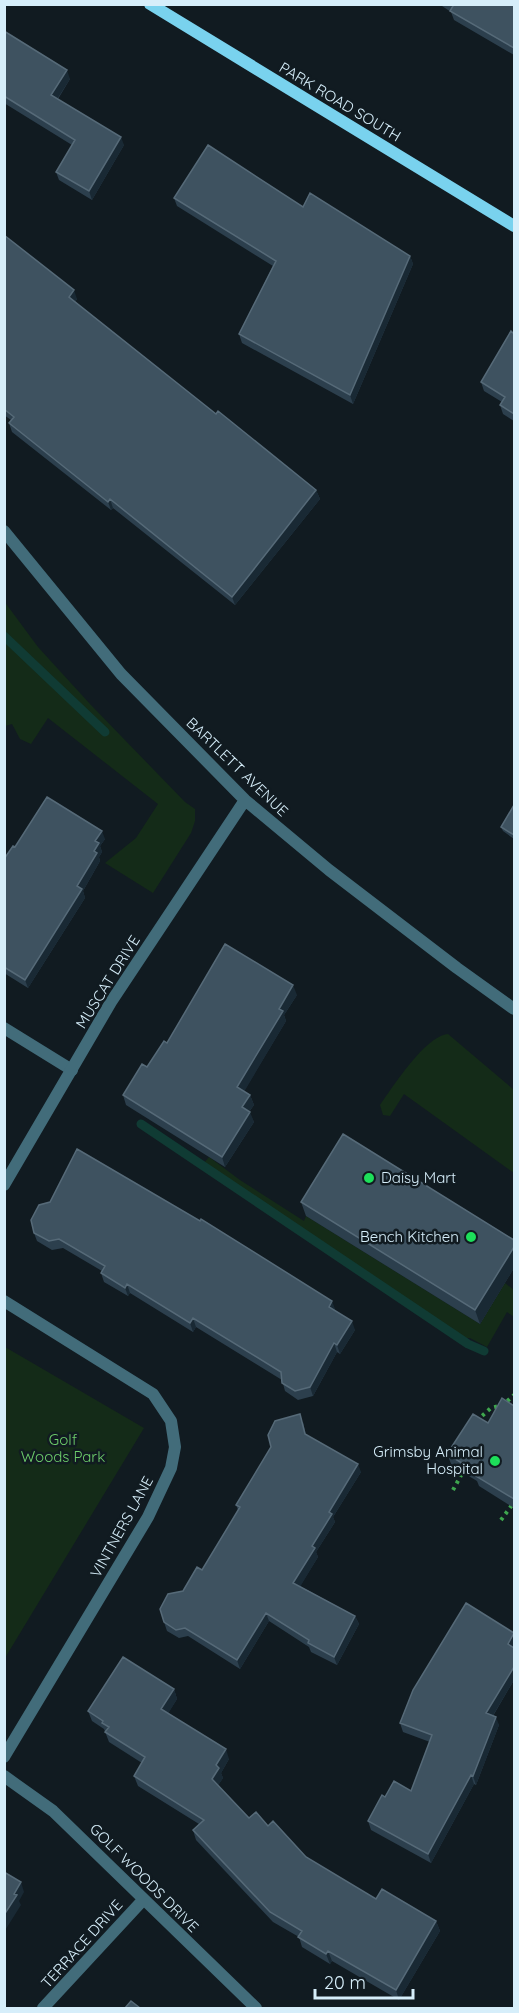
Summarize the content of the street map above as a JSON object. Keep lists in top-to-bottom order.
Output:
{
  "streets": {
    "main road": ["PARK ROAD SOUTH"],
    "street": [
      "BARTLETT AVENUE",
      "MUSCAT DRIVE",
      "VINTNERS LANE",
      "GOLF WOODS DRIVE",
      "TERRACE DRIVE"
    ]
  },
  "crossings": [
    ["BARTLETT AVENUE", "MUSCAT DRIVE"],
    ["GOLF WOODS DRIVE", "TERRACE DRIVE"]
  ],
  "parks": ["Golf Woods Park"],
  "places": ["Daisy Mart", "Bench Kitchen", "Grimsby Animal Hospital"],
  "scale_bar": "20 m"
}
